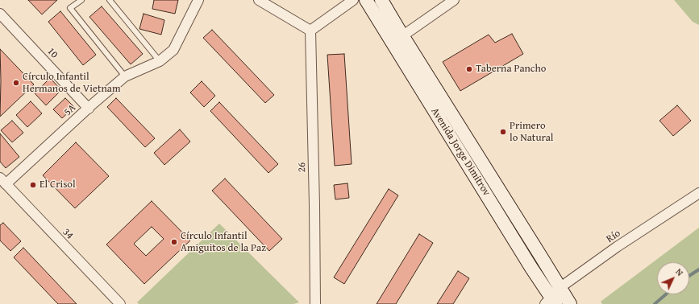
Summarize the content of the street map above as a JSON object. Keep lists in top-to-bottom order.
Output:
{
  "streets": {
    "main road": ["Avenida Jorge Dimitrov"],
    "street": [
      "10",
      "5A",
      "26",
      "34",
      "Río"
    ]
  },
  "crossings": [
    ["10", "5A"],
    ["5A", "34"],
    ["Avenida Jorge Dimitrov", "Río"]
  ],
  "places": [
    "Taberna Pancho",
    "Círculo Infantil Hermanos de Vietnam",
    "Primero lo Natural",
    "El Crisol",
    "Círculo Infantil Amiguitos de la Paz"
  ],
  "north": "top right"
}
